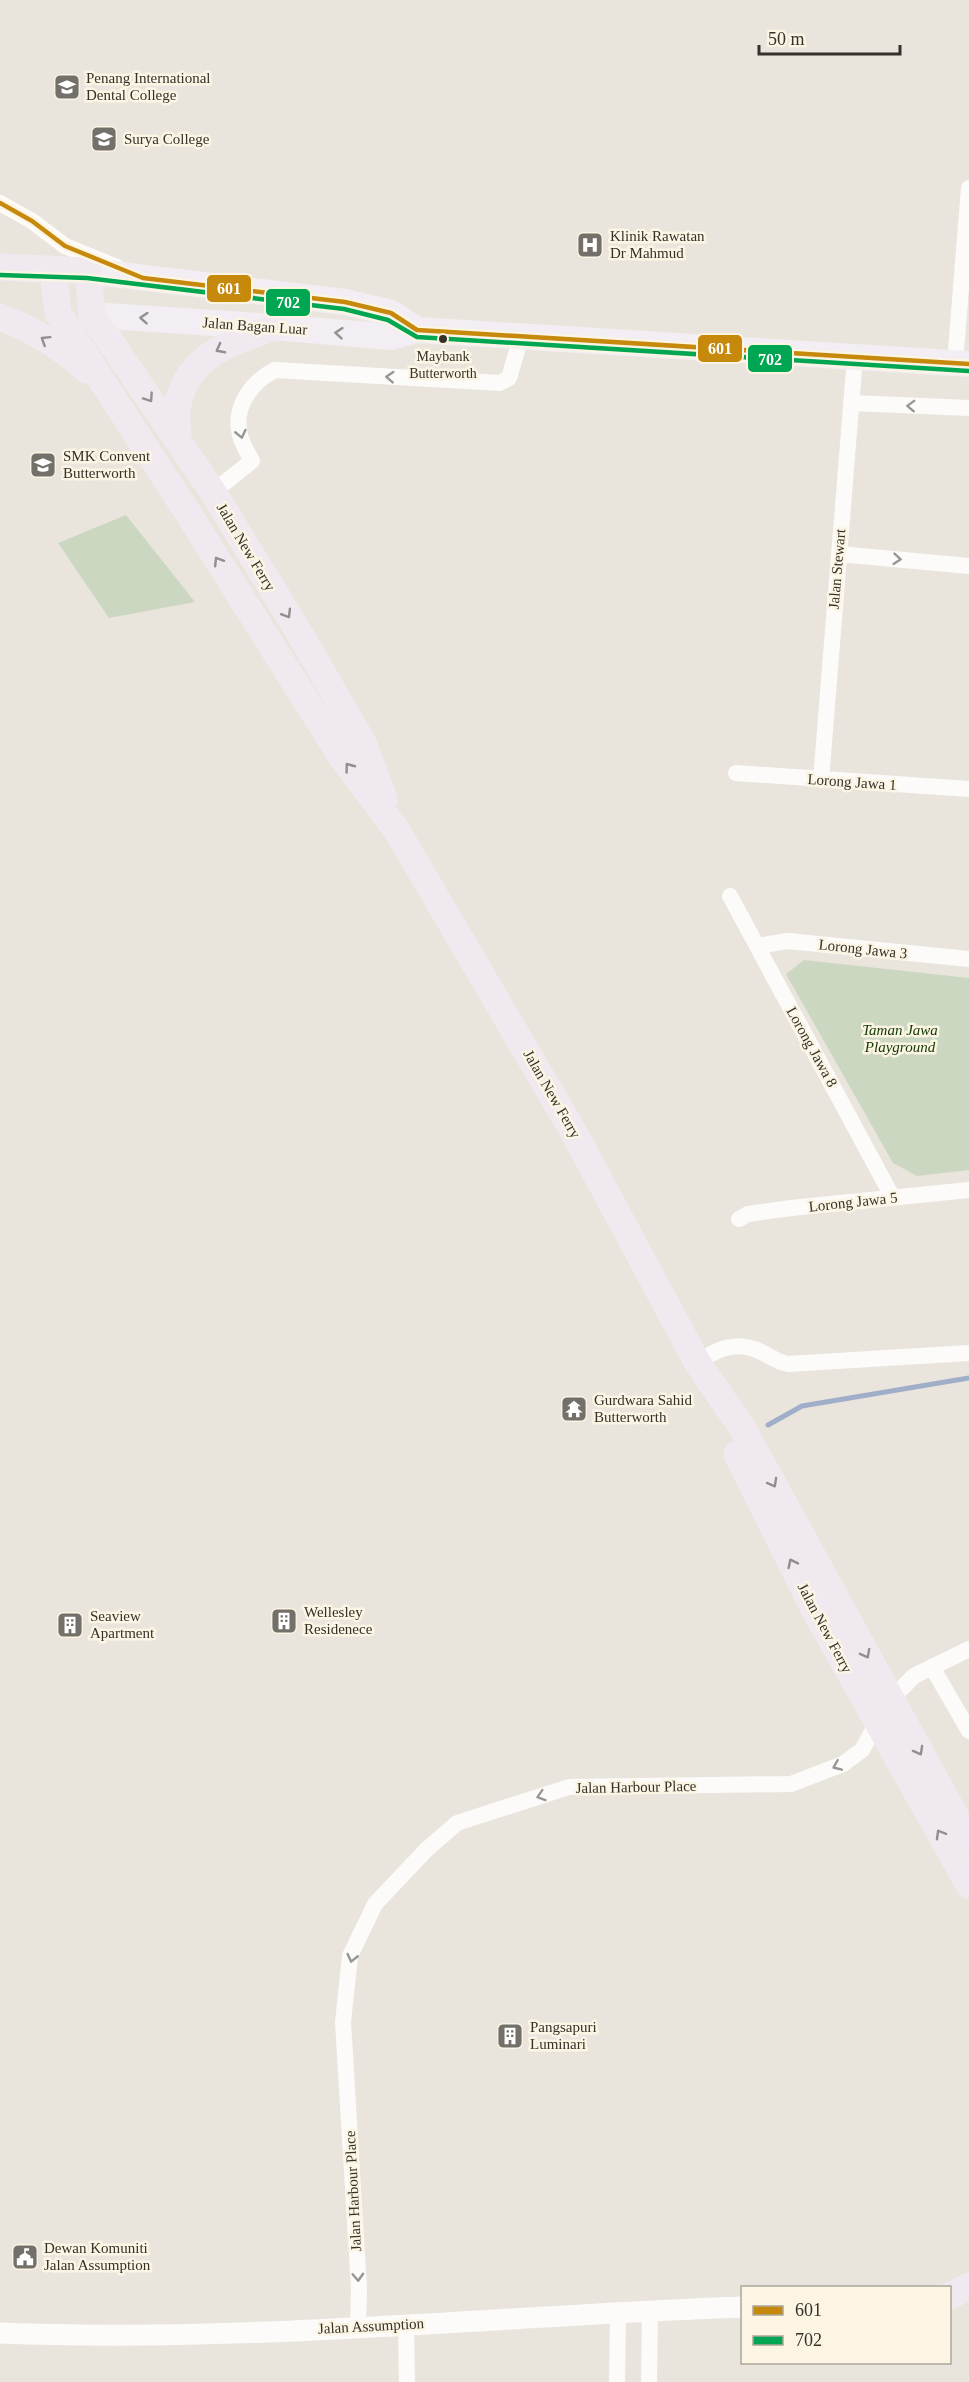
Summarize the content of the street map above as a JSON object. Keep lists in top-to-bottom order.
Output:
{
  "streets": {
    "highway": ["Jalan New Ferry"],
    "main road": ["Jalan Bagan Luar"],
    "street": [
      "Jalan Stewart",
      "Lorong Jawa 1",
      "Lorong Jawa 3",
      "Lorong Jawa 8",
      "Lorong Jawa 5",
      "Jalan Harbour Place",
      "Jalan Assumption"
    ]
  },
  "crossings": [
    ["Jalan Bagan Luar", "Jalan New Ferry"],
    ["Jalan Bagan Luar", "Jalan Stewart"],
    ["Jalan New Ferry", "Jalan Harbour Place"],
    ["Jalan Stewart", "Lorong Jawa 1"],
    ["Lorong Jawa 3", "Lorong Jawa 8"],
    ["Lorong Jawa 8", "Lorong Jawa 5"],
    ["Jalan Harbour Place", "Jalan Assumption"]
  ],
  "one_way": ["Jalan Harbour Place"],
  "parks": ["Taman Jawa Playground"],
  "places": {
    "school or university": ["Penang International Dental College", "Surya College", "SMK Convent Butterworth"],
    "hospital": ["Klinik Rawatan Dr Mahmud"],
    "other": ["Maybank Butterworth"],
    "temple": ["Gurdwara Sahid Butterworth"],
    "building": ["Wellesley Residenece", "Seaview Apartment", "Pangsapuri Luminari"],
    "public building": ["Dewan Komuniti Jalan Assumption"]
  },
  "lines": ["transit line 601", "transit line 702"],
  "legend": ["601", "702"],
  "scale_bar": "50 m"
}
